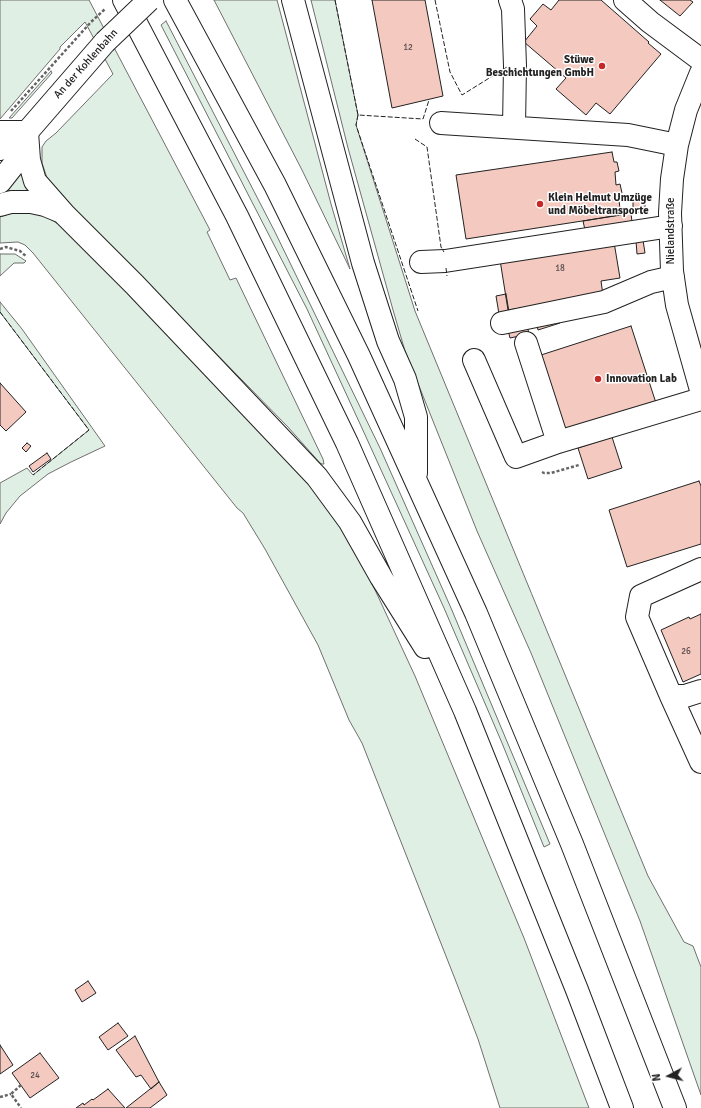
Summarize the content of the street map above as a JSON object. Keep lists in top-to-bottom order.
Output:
{
  "streets": {
    "main road": ["An der Kohlenbahn", "Nielandstraße"]
  },
  "places": ["Stüwe Beschichtungen GmbH", "Klein Helmut Umzüge und Möbeltransporte", "Innovation Lab"],
  "house_numbers": [
    "12",
    "18",
    "26",
    "24"
  ],
  "north": "left"
}
